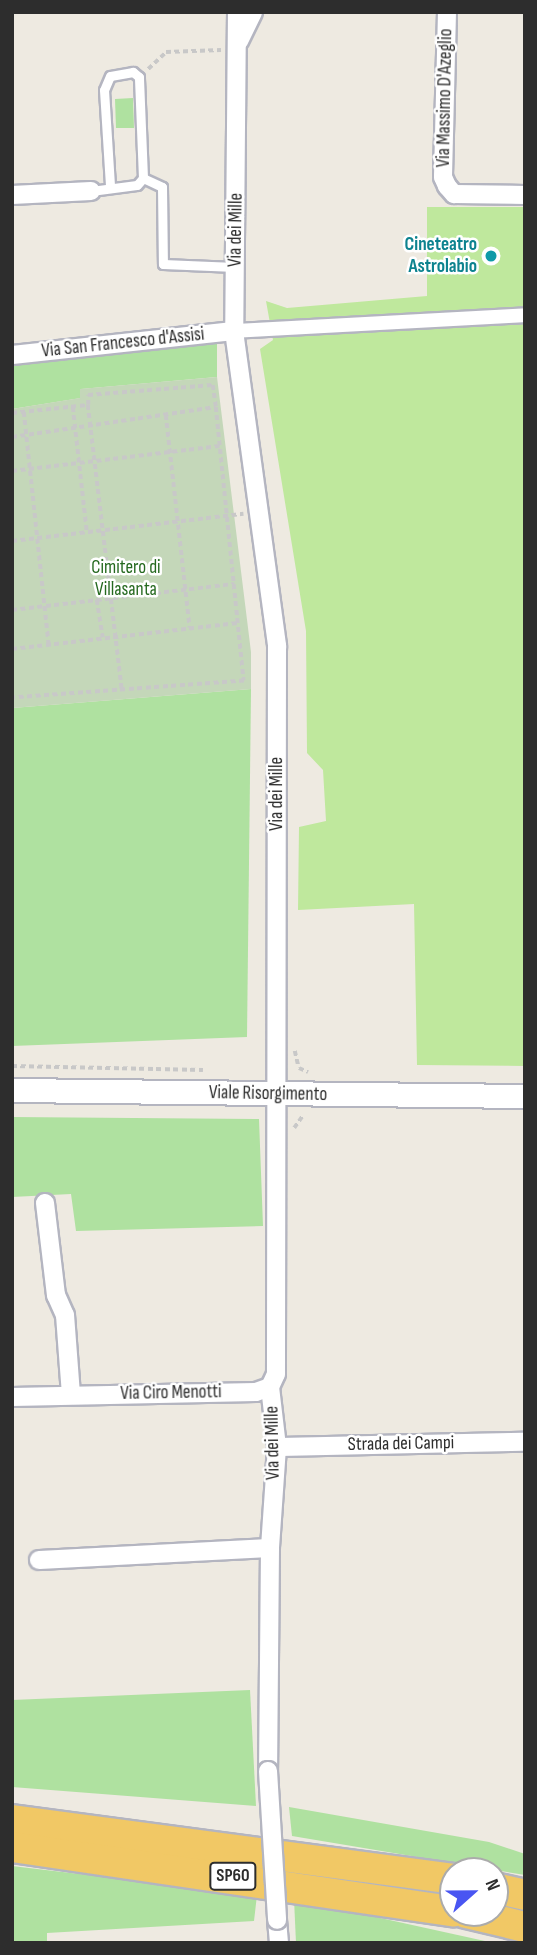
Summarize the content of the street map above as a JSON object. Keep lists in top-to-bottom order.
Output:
{
  "streets": {
    "highway": ["SP60"],
    "street": [
      "Via Massimo D'Azeglio",
      "Via dei Mille",
      "Via San Francesco d'Assisi",
      "Viale Risorgimento",
      "Via Ciro Menotti",
      "Strada dei Campi"
    ]
  },
  "crossings": [
    ["Via dei Mille", "Via San Francesco d'Assisi"],
    ["Via dei Mille", "Viale Risorgimento"],
    ["Via dei Mille", "Via Ciro Menotti"],
    ["Via dei Mille", "Strada dei Campi"]
  ],
  "parks": ["Cimitero di Villasanta"],
  "places": ["Cineteatro Astrolabio"],
  "north": "right"
}
